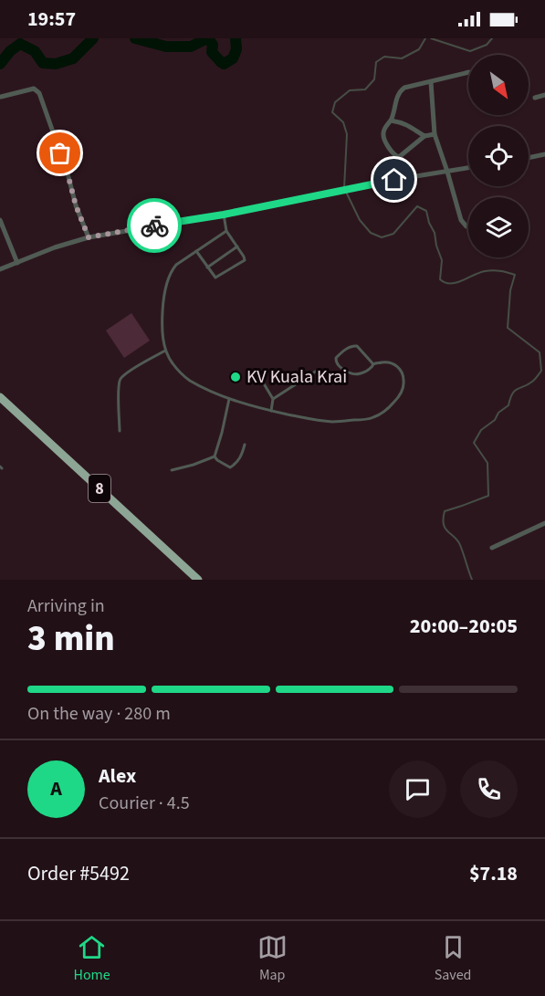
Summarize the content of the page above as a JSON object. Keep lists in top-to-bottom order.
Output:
{
  "streets": {
    "highway": ["8"]
  },
  "places": ["KV Kuala Krai"],
  "north": "bottom right",
  "page": {
    "status": "19:57",
    "heading": ["3 min", "Arriving in", "20:00–20:05"],
    "panel": [
      "Alex",
      "Courier · 4.5",
      "Order #5492",
      "$7.18"
    ],
    "bar": "On the way · 280 m",
    "round": "A",
    "tabs": ["Home", "Map", "Saved"]
  }
}
